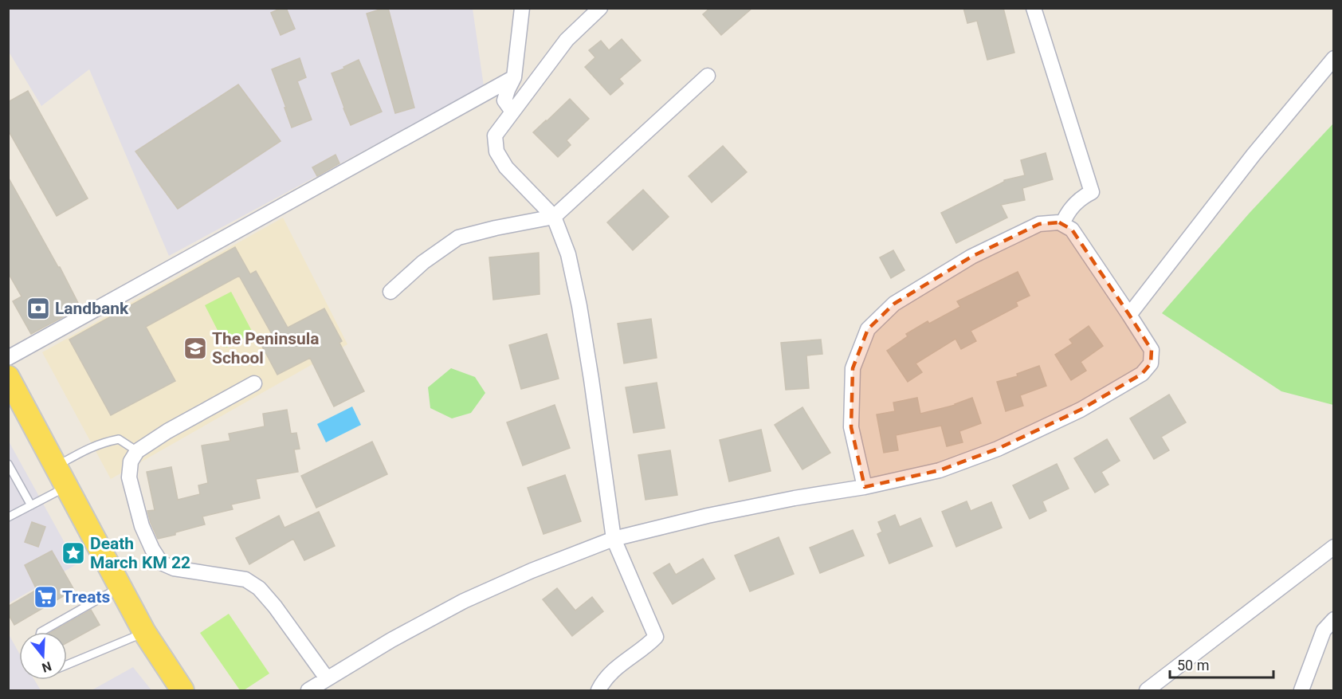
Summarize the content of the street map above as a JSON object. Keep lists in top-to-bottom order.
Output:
{
  "places": {
    "bank": ["Landbank"],
    "school or university": ["The Peninsula School"],
    "place": ["Death March KM 22"],
    "supermarket": ["Treats"]
  },
  "scale_bar": "50 m",
  "north": "bottom"
}
